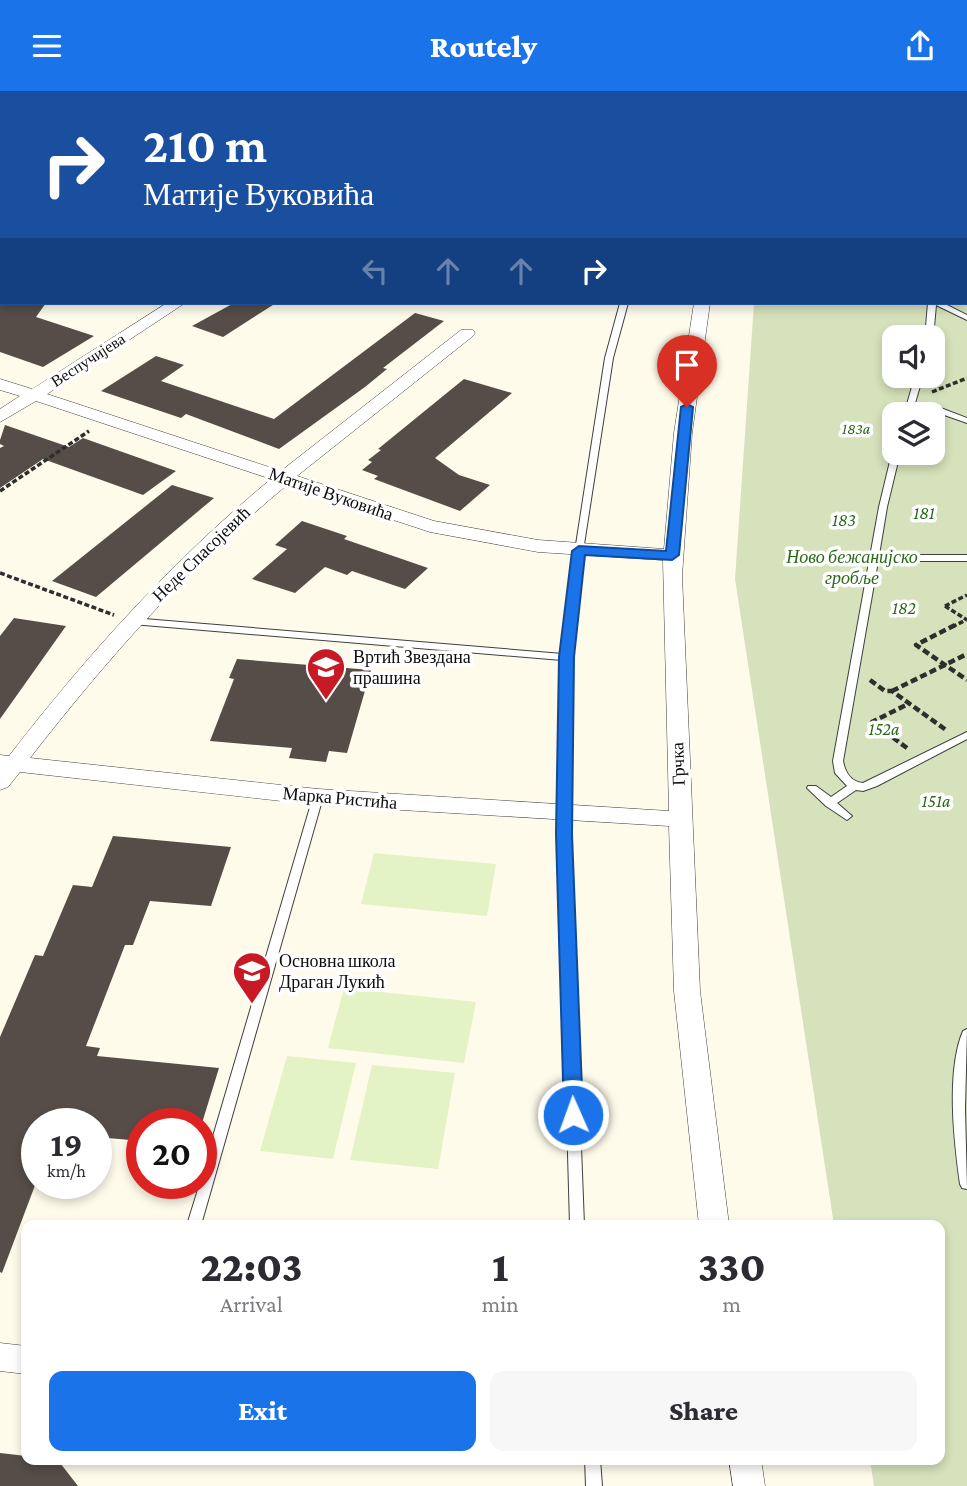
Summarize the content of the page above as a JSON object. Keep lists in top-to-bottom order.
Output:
{
  "streets": {
    "street": [
      "Веспучијева",
      "Матије Вуковића",
      "Неде Спасојевић",
      "Грчка",
      "Марка Ристића"
    ]
  },
  "crossings": [
    ["Веспучијева", "Матије Вуковића"],
    ["Матије Вуковића", "Неде Спасојевић"],
    ["Матије Вуковића", "Грчка"],
    ["Неде Спасојевић", "Марка Ристића"],
    ["Грчка", "Марка Ристића"]
  ],
  "parks": [
    "183a",
    "181",
    "183",
    "Ново бежанијско гробље",
    "182",
    "152a",
    "151a"
  ],
  "places": {
    "school or university": ["Вртић Звездана прашина", "Основна школа Драган Лукић"]
  },
  "page": {
    "header": "Routely",
    "turn": ["210 m", "Матије Вуковића"],
    "speed": "19 km/h",
    "limit": "20",
    "eta": [
      "22:03",
      "Arrival",
      "1",
      "min",
      "330",
      "m"
    ],
    "buttons": ["Exit", "Share"]
  }
}
